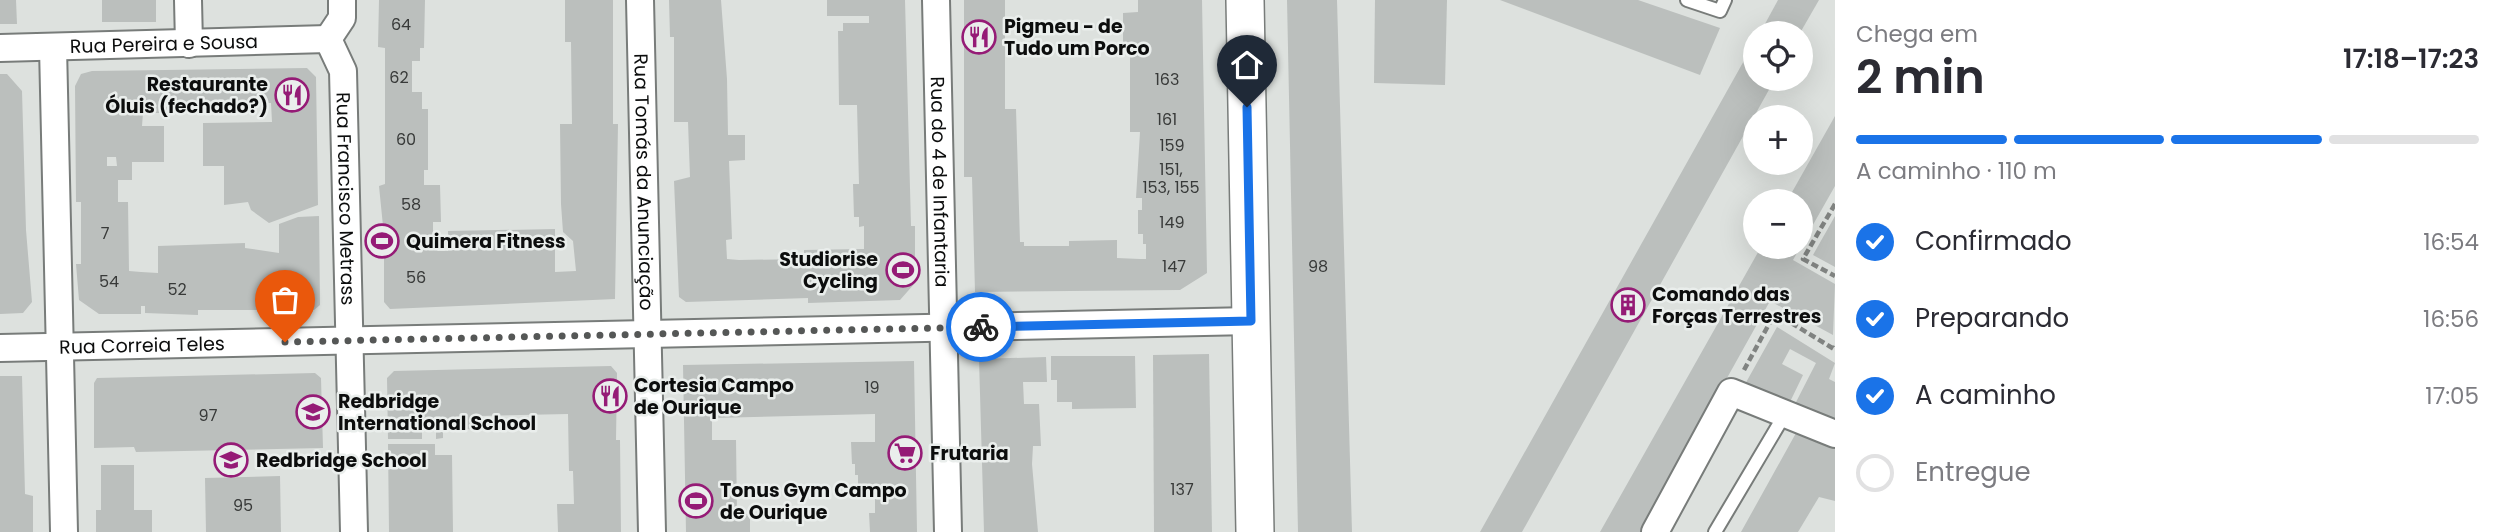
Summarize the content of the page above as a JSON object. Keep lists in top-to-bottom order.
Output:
{
  "streets": {
    "street": [
      "Rua Pereira e Sousa",
      "Rua Tomás da Anunciação",
      "Rua do 4 de Infantaria",
      "Rua Francisco Metrass",
      "Rua Correia Teles"
    ]
  },
  "crossings": [
    ["Rua Pereira e Sousa", "Rua Francisco Metrass"],
    ["Rua Tomás da Anunciação", "Rua Correia Teles"],
    ["Rua do 4 de Infantaria", "Rua Correia Teles"],
    ["Rua Francisco Metrass", "Rua Correia Teles"]
  ],
  "places": {
    "restaurant": ["Pigmeu - de Tudo um Porco", "Restaurante Óluis (fechado?)", "Cortesia Campo de Ourique"],
    "sports": ["Quimera Fitness", "Studiorise Cycling", "Tonus Gym Campo de Ourique"],
    "building": ["Comando das Forças Terrestres"],
    "school or university": ["Redbridge International School", "Redbridge School"],
    "supermarket": ["Frutaria"]
  },
  "house_numbers": [
    "64",
    "62",
    "163",
    "161",
    "60",
    "159",
    "151, 153, 155",
    "58",
    "149",
    "7",
    "147",
    "98",
    "56",
    "54",
    "52",
    "19",
    "97",
    "137",
    "95"
  ],
  "page": {
    "heading": ["2 min", "Chega em", "17:18–17:23"],
    "map_buttons": ["+", "−"],
    "bar": "A caminho · 110 m",
    "list": [
      ["Confirmado", "16:54"],
      ["Preparando", "16:56"],
      ["A caminho", "17:05"],
      "Entregue"
    ]
  }
}
